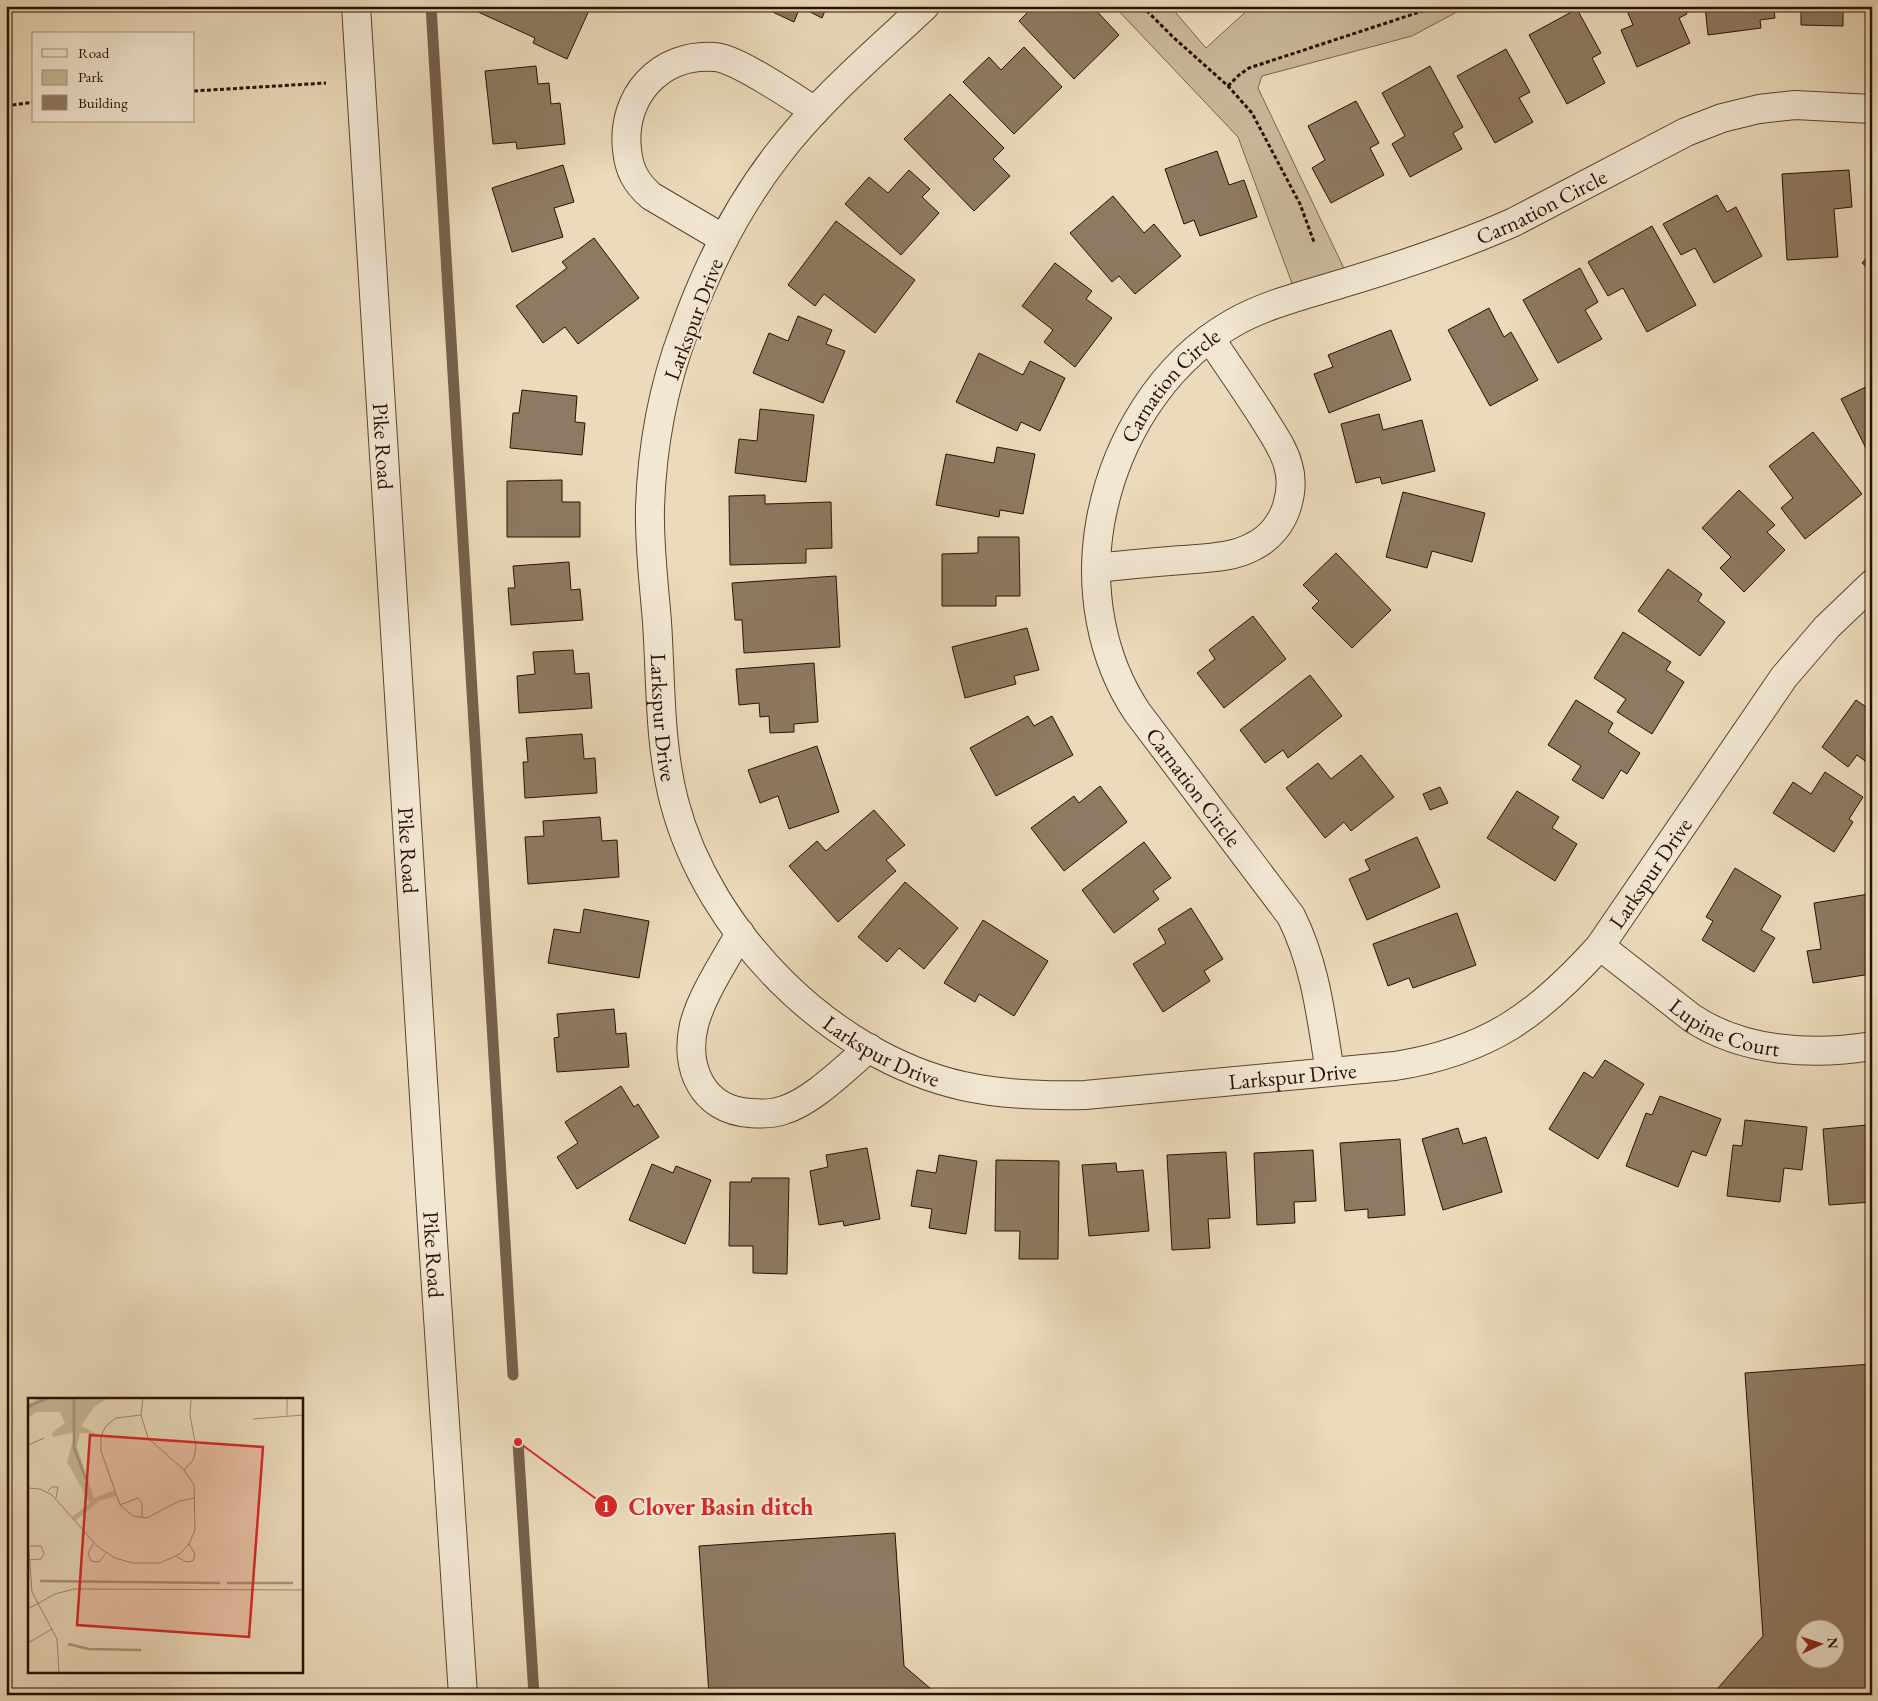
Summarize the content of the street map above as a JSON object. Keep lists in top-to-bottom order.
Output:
{
  "streets": {
    "street": [
      "Carnation Circle",
      "Larkspur Drive",
      "Pike Road",
      "Lupine Court"
    ]
  },
  "crossings": [
    ["Carnation Circle", "Larkspur Drive"],
    ["Larkspur Drive", "Lupine Court"]
  ],
  "places": ["Clover Basin ditch"],
  "legend": ["Road", "Park", "Building"],
  "north": "right"
}
